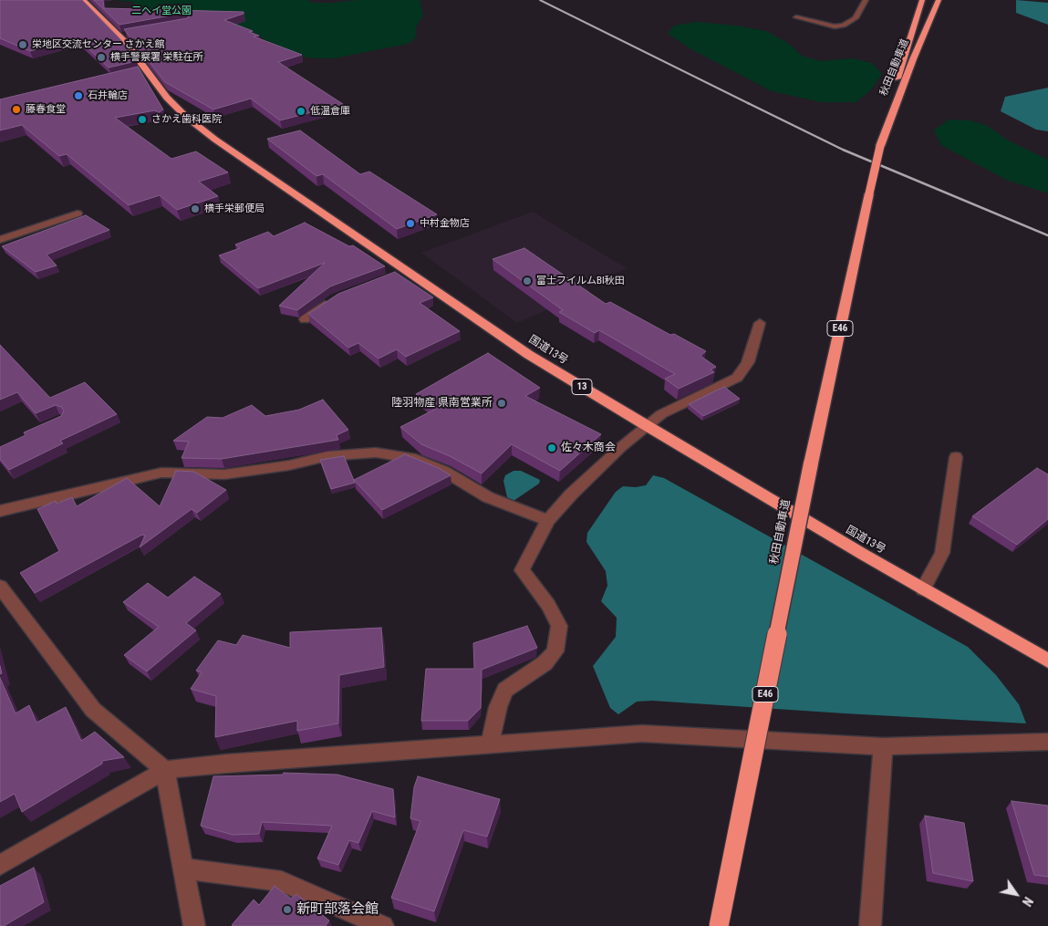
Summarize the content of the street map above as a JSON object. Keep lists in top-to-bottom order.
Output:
{
  "streets": {
    "highway": [
      "秋田自動車道",
      "E46",
      "国道13号",
      "13"
    ]
  },
  "parks": ["二ヘイ堂公園"],
  "places": [
    "栄地区交流センター さかえ館",
    "横手警察署 栄駐在所",
    "石井輪店",
    "藤春食堂",
    "低温倉庫",
    "さかえ歯科医院",
    "横手栄郵便局",
    "中村金物店",
    "富士フイルムBI秋田",
    "陸羽物産 県南営業所",
    "佐々木商会",
    "新町部落会館"
  ],
  "north": "bottom right"
}
